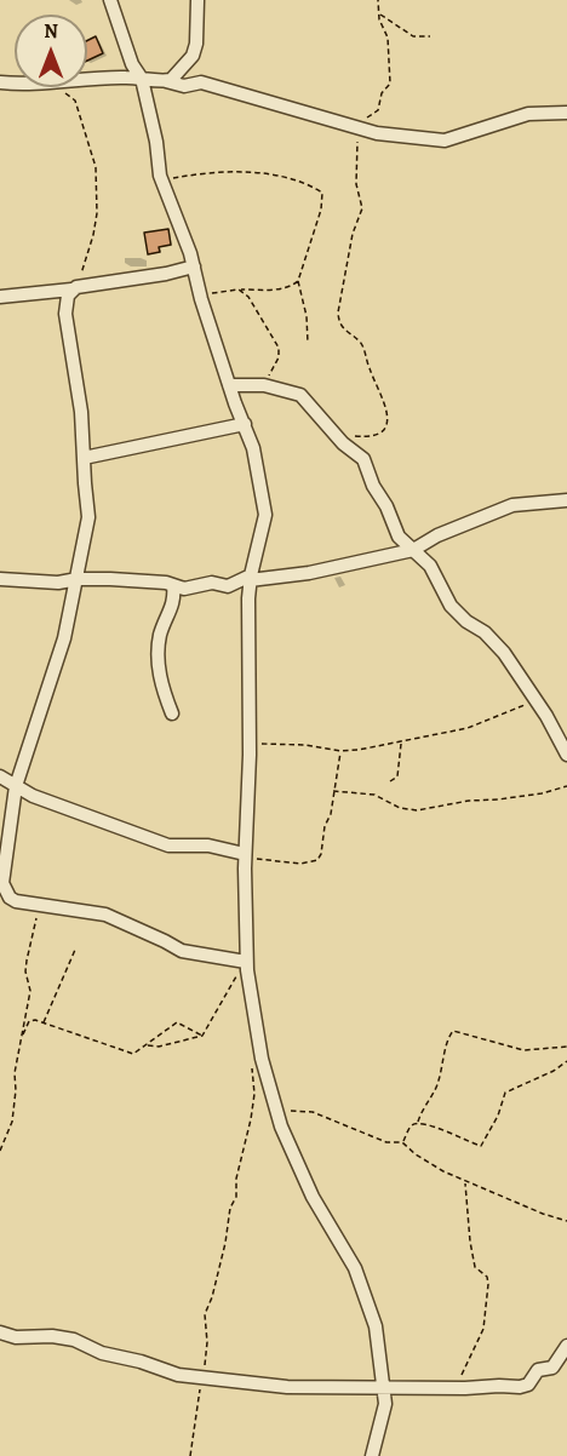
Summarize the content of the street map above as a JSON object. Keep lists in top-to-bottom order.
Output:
{
  "north": "top"
}
